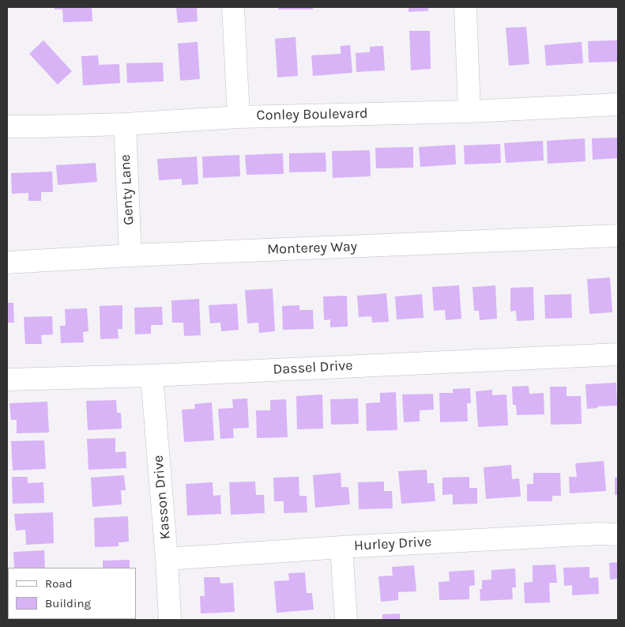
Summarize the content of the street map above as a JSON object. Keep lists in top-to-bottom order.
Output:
{
  "streets": {
    "street": [
      "Conley Boulevard",
      "Genty Lane",
      "Monterey Way",
      "Dassel Drive",
      "Kasson Drive",
      "Hurley Drive"
    ]
  },
  "crossings": [
    ["Conley Boulevard", "Genty Lane"],
    ["Genty Lane", "Monterey Way"],
    ["Dassel Drive", "Kasson Drive"],
    ["Kasson Drive", "Hurley Drive"]
  ],
  "legend": ["Road", "Building"]
}
